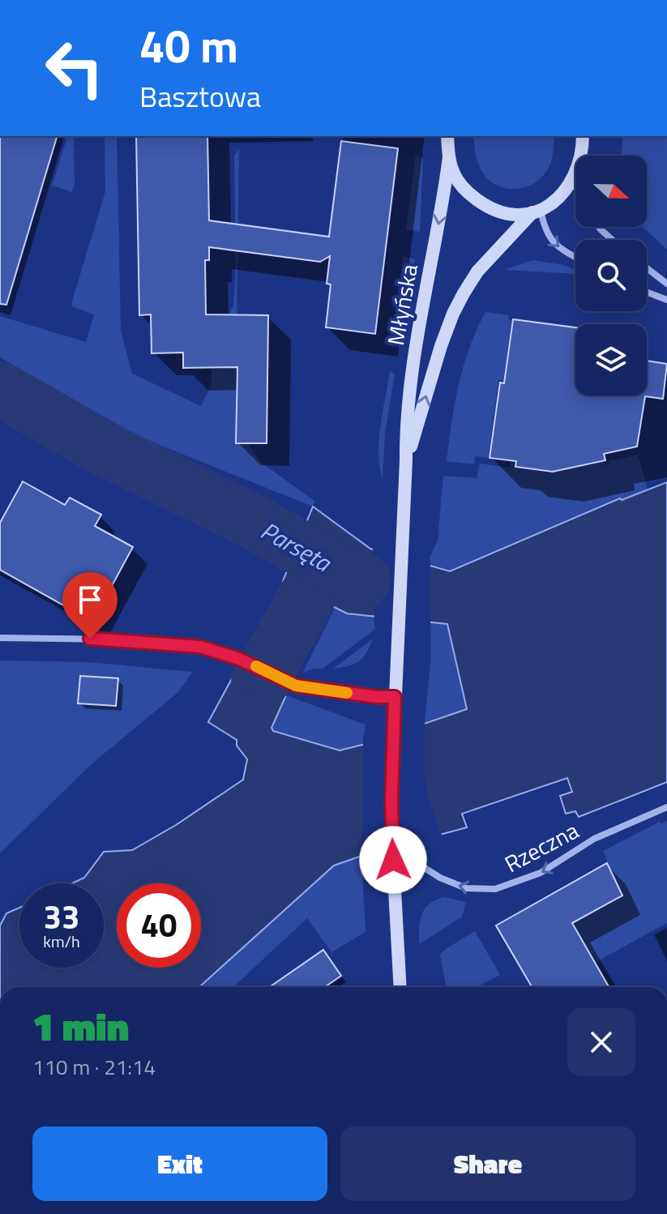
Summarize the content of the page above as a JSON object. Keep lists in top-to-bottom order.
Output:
{
  "streets": {
    "street": ["Młyńska", "Rzeczna"]
  },
  "crossings": [
    ["Młyńska", "Rzeczna"]
  ],
  "one_way": ["Rzeczna"],
  "water": ["Parsęta"],
  "north": "right",
  "page": {
    "turn": ["40 m", "Basztowa"],
    "speed": "33 km/h",
    "limit": "40",
    "heading": ["1 min", "110 m · 21:14"],
    "buttons": ["Exit", "Share"]
  }
}
